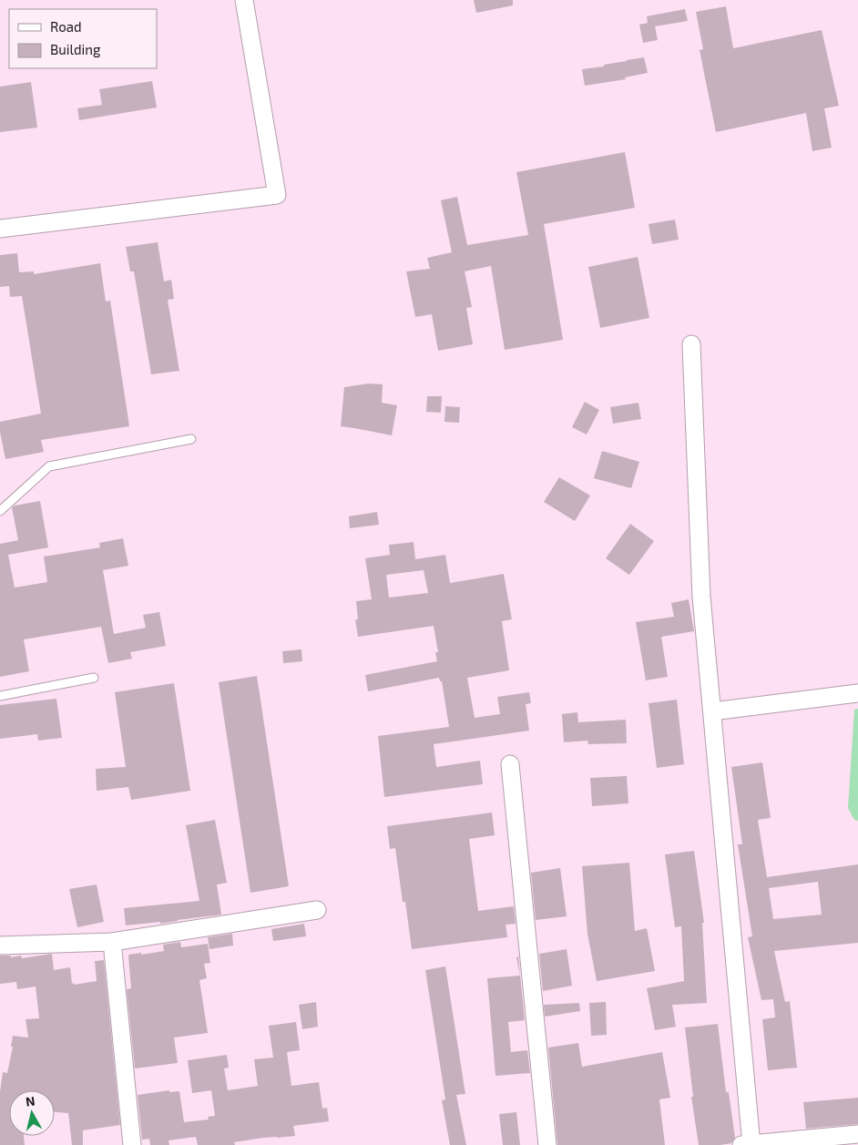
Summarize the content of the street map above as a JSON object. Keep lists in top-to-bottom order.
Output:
{
  "legend": ["Road", "Building"],
  "north": "top"
}
